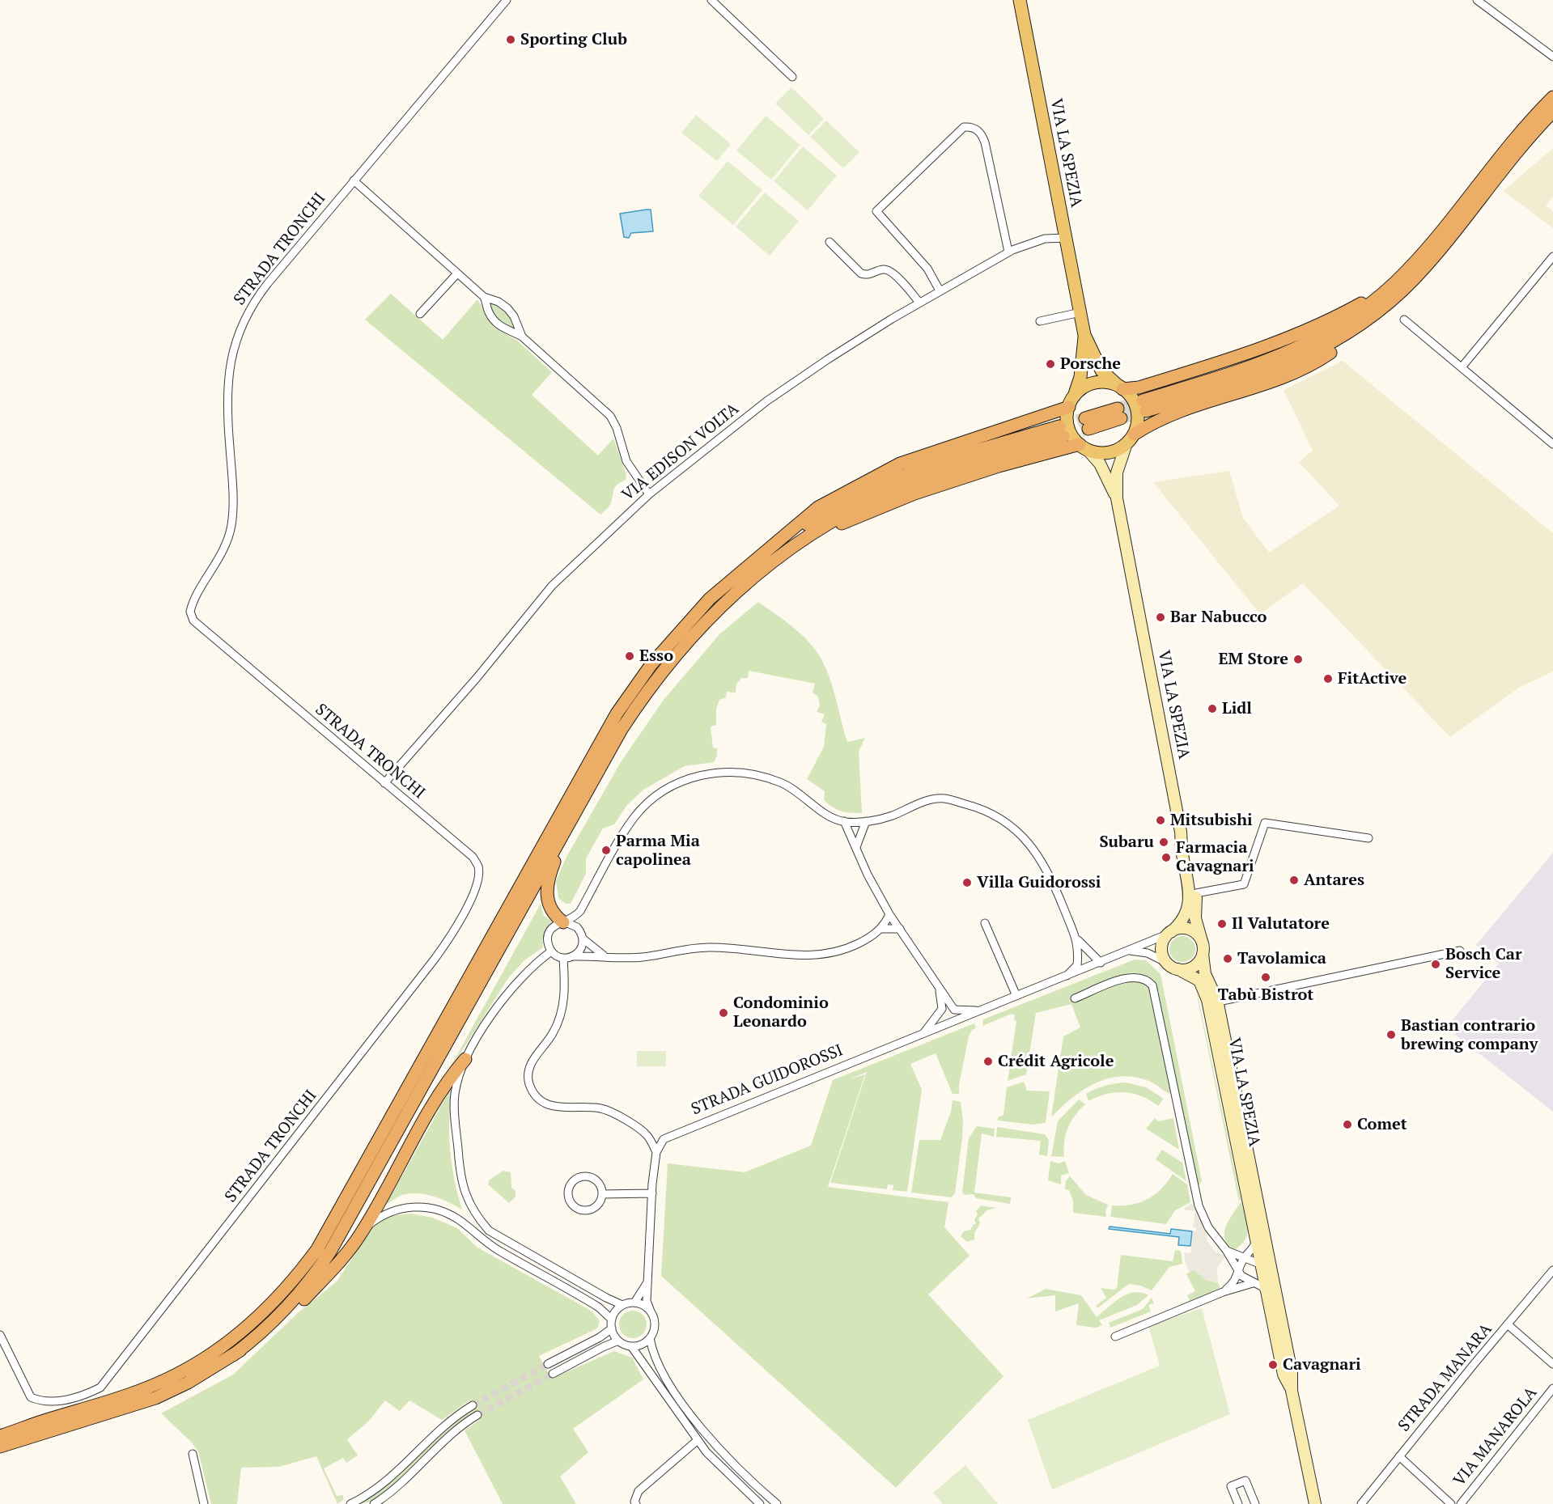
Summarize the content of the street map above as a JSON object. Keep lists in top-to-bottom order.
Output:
{
  "streets": {
    "main road": ["VIA LA SPEZIA"],
    "street": [
      "STRADA TRONCHI",
      "VIA EDISON VOLTA",
      "STRADA GUIDOROSSI",
      "STRADA MANARA",
      "VIA MANAROLA"
    ]
  },
  "crossings": [
    ["VIA LA SPEZIA", "VIA EDISON VOLTA"],
    ["VIA LA SPEZIA", "STRADA GUIDOROSSI"],
    ["STRADA TRONCHI", "VIA EDISON VOLTA"]
  ],
  "places": [
    "Sporting Club",
    "Porsche",
    "Bar Nabucco",
    "Esso",
    "EM Store",
    "FitActive",
    "Lidl",
    "Mitsubishi",
    "Subaru",
    "Parma Mia capolinea",
    "Farmacia Cavagnari",
    "Antares",
    "Villa Guidorossi",
    "Il Valutatore",
    "Tavolamica",
    "Bosch Car Service",
    "Tabù Bistrot",
    "Condominio Leonardo",
    "Bastian contrario brewing company",
    "Crédit Agricole",
    "Comet",
    "Cavagnari"
  ]
}
